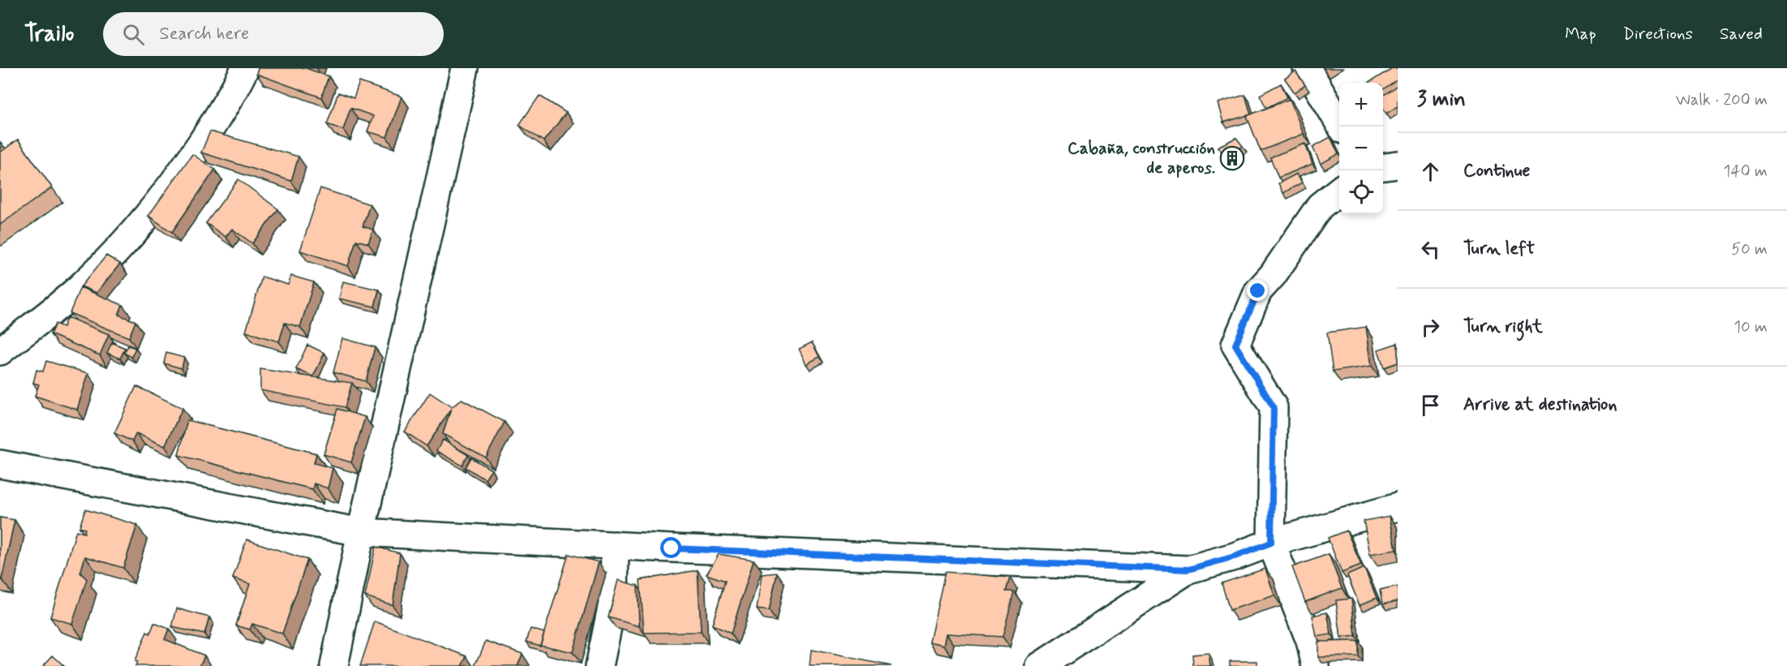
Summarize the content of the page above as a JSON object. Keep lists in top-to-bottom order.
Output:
{
  "places": {
    "building": ["Cabaña, construcción de aperos."]
  },
  "page": {
    "header": "Trailo",
    "search": "Search here",
    "nav": ["Map", "Directions", "Saved"],
    "heading": ["3 min", "Walk · 200 m"],
    "map_buttons": ["+", "−"],
    "list": [
      ["Continue", "140 m"],
      ["Turn left", "50 m"],
      ["Turn right", "10 m"],
      "Arrive at destination"
    ]
  }
}
